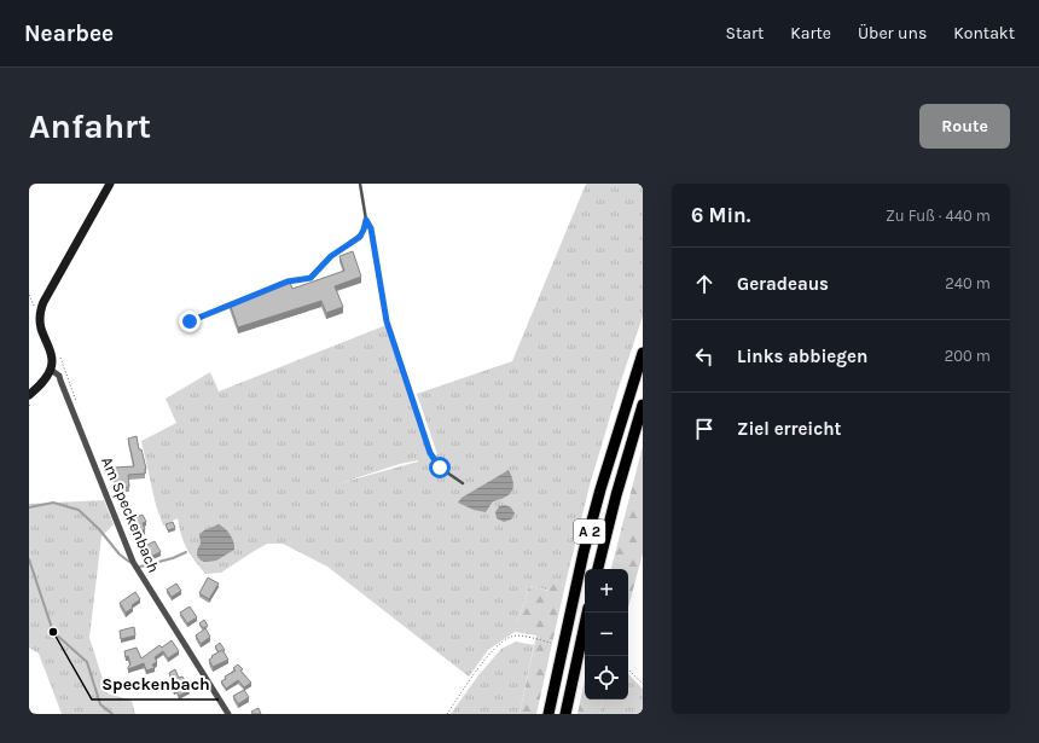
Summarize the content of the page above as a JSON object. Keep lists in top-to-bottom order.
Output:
{
  "streets": {
    "highway": ["A 2"],
    "street": ["Am Speckenbach"]
  },
  "places": ["Speckenbach"],
  "page": {
    "header": "Nearbee",
    "nav": [
      "Start",
      "Karte",
      "Über uns",
      "Kontakt"
    ],
    "buttons": "Route",
    "title": "Anfahrt",
    "heading": ["6 Min.", "Zu Fuß · 440 m"],
    "list": [
      ["Geradeaus", "240 m"],
      ["Links abbiegen", "200 m"],
      "Ziel erreicht"
    ],
    "map_buttons": ["+", "−"]
  }
}
